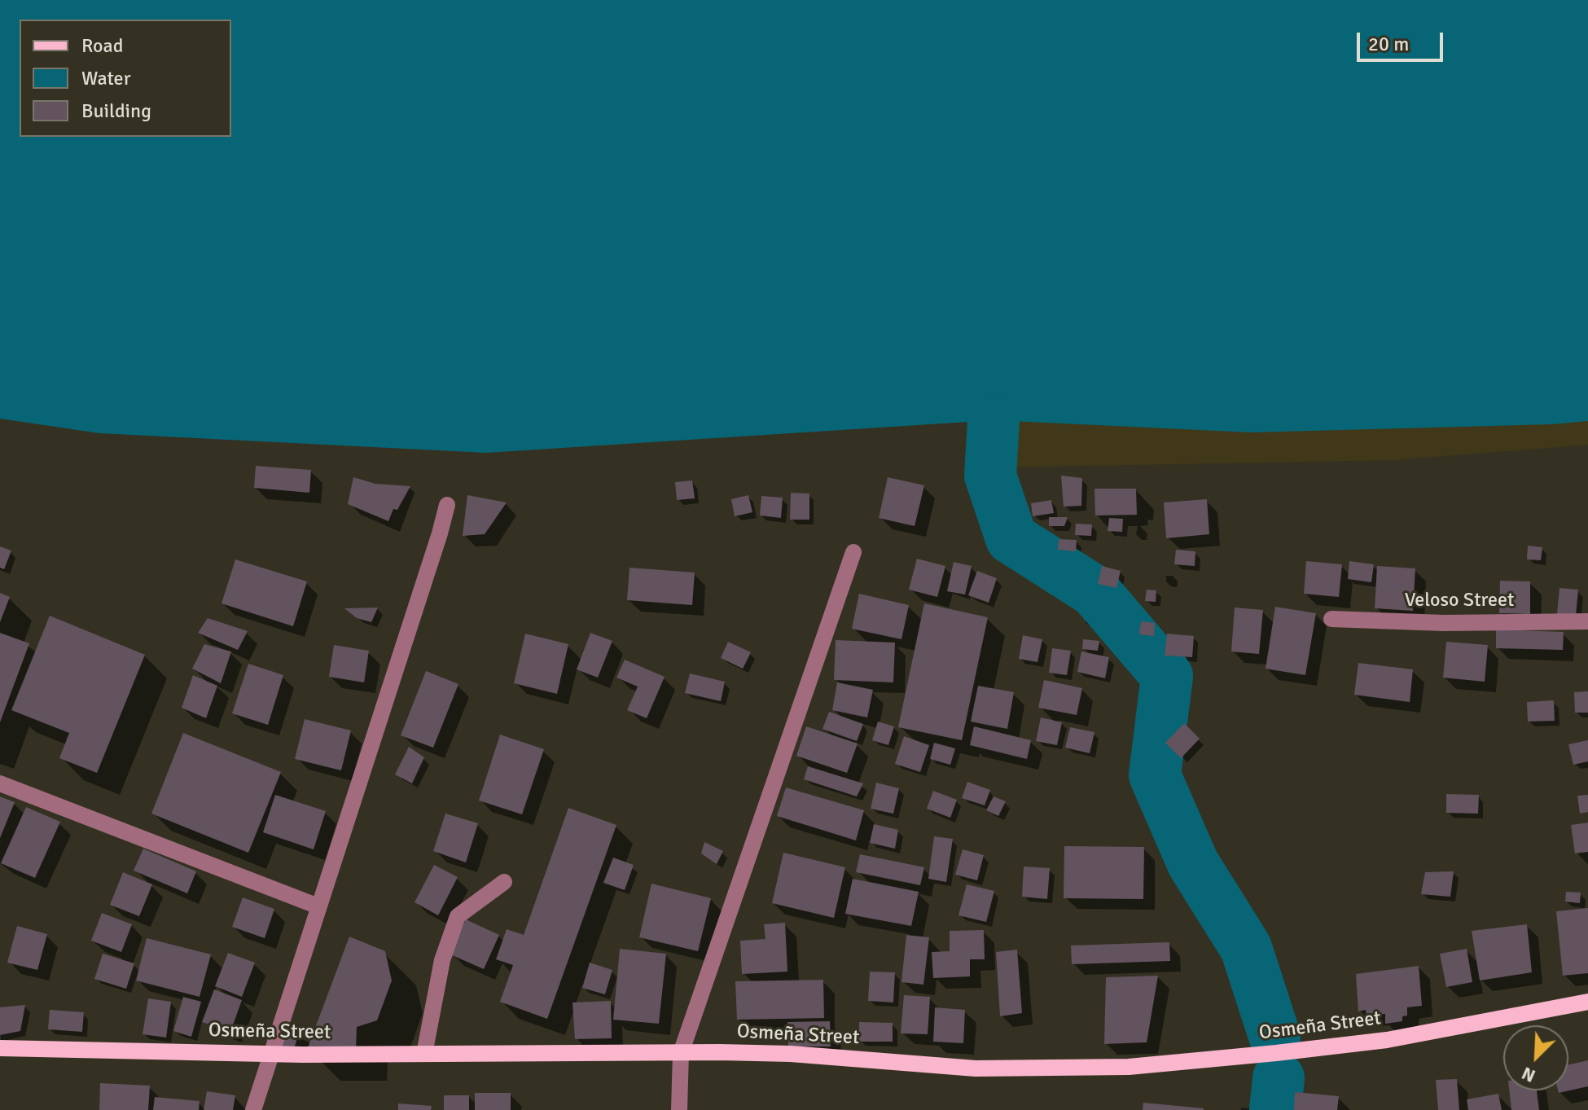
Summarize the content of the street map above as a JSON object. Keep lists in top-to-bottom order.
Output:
{
  "streets": {
    "main road": ["Osmeña Street"],
    "street": ["Veloso Street"]
  },
  "legend": ["Road", "Water", "Building"],
  "scale_bar": "20 m",
  "north": "bottom left"
}
